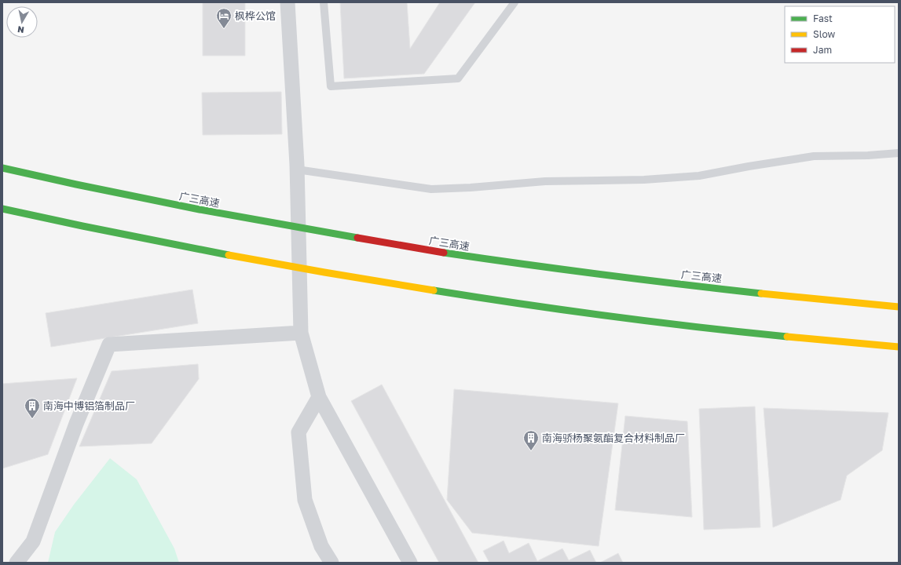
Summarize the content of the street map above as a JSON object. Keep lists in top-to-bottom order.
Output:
{
  "streets": {
    "highway": ["广三高速"]
  },
  "places": {
    "hotel": ["枫桦公馆"],
    "building": ["南海中博铝箔制品厂", "南海骄杨聚氨酯复合材料制品厂"]
  },
  "legend": ["Fast", "Slow", "Jam"],
  "north": "bottom"
}
